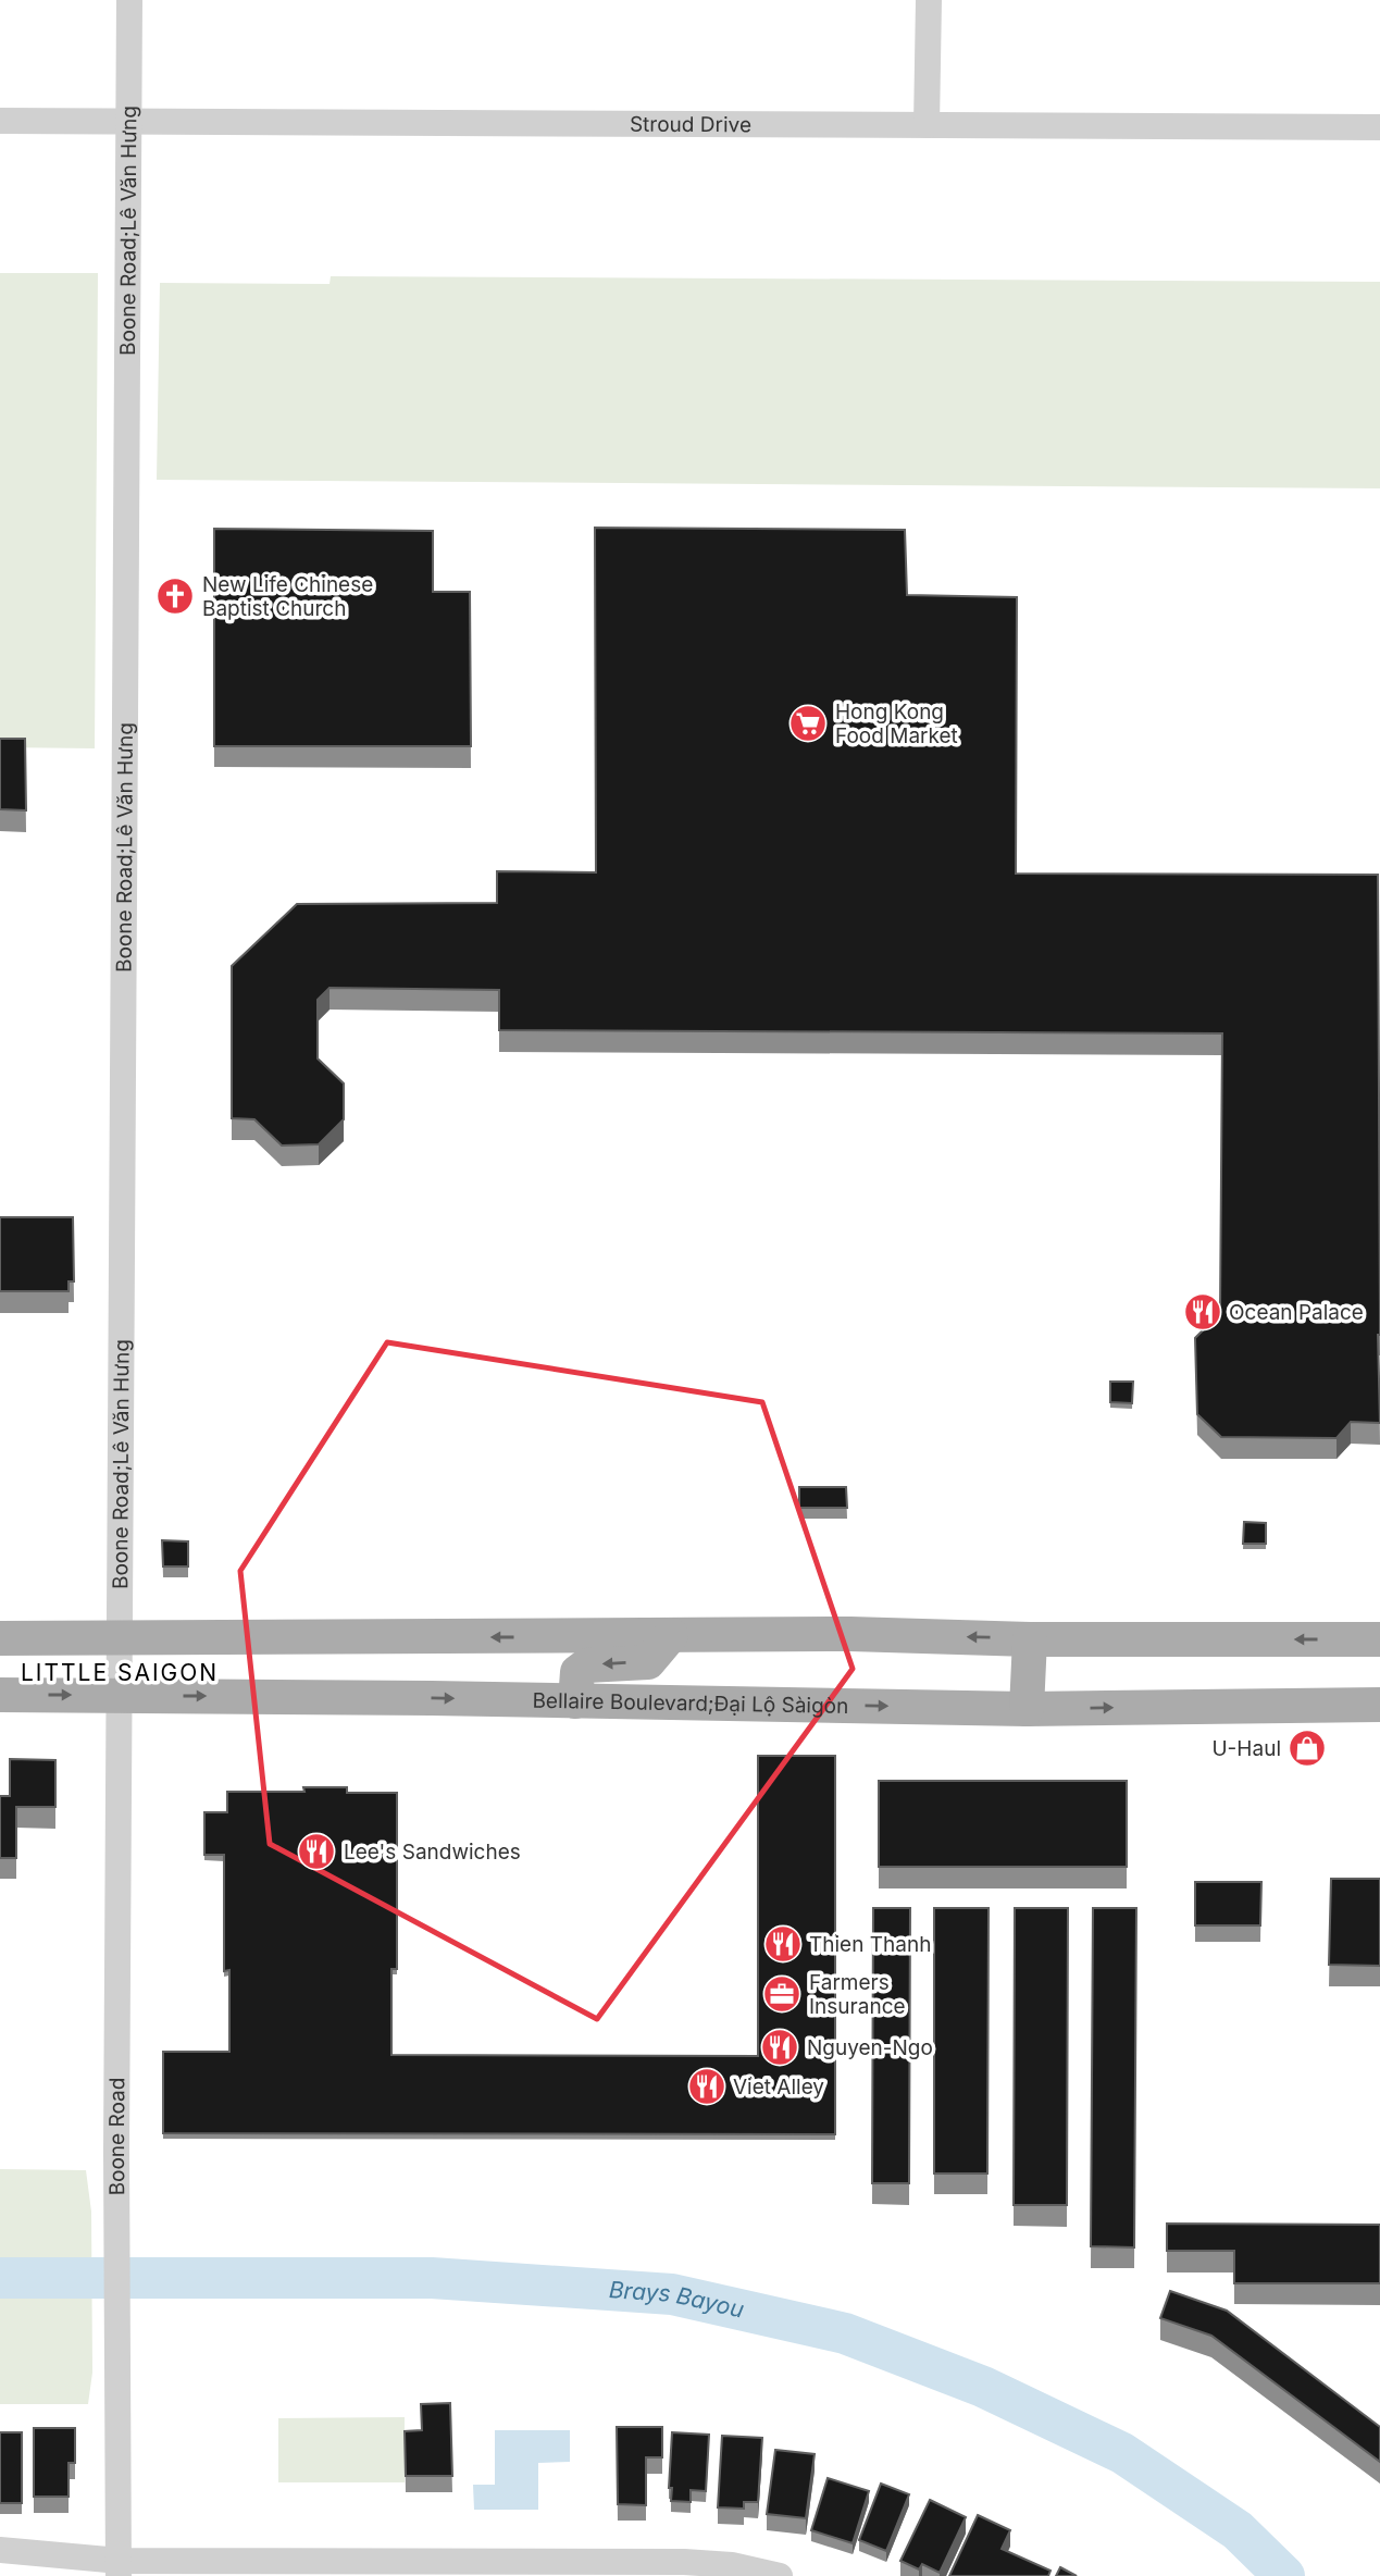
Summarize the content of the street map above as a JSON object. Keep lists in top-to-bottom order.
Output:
{
  "streets": {
    "main road": ["Bellaire Boulevard;Đại Lộ Sàigòn"],
    "street": ["Stroud Drive", "Boone Road;Lê Văn Hưng", "Boone Road"]
  },
  "crossings": [
    ["Stroud Drive", "Boone Road;Lê Văn Hưng"],
    ["Boone Road;Lê Văn Hưng", "Bellaire Boulevard;Đại Lộ Sàigòn"],
    ["Boone Road;Lê Văn Hưng", "Boone Road"],
    ["Bellaire Boulevard;Đại Lộ Sàigòn", "Boone Road"]
  ],
  "districts": ["LITTLE SAIGON"],
  "water": ["Brays Bayou"],
  "places": {
    "church": ["New Life Chinese Baptist Church"],
    "supermarket": ["Hong Kong Food Market"],
    "restaurant": [
      "Ocean Palace",
      "Lee's Sandwiches",
      "Thien Thanh",
      "Nguyen-Ngo",
      "Viet Alley"
    ],
    "shop": ["U-Haul"],
    "office": ["Farmers Insurance"]
  }
}
